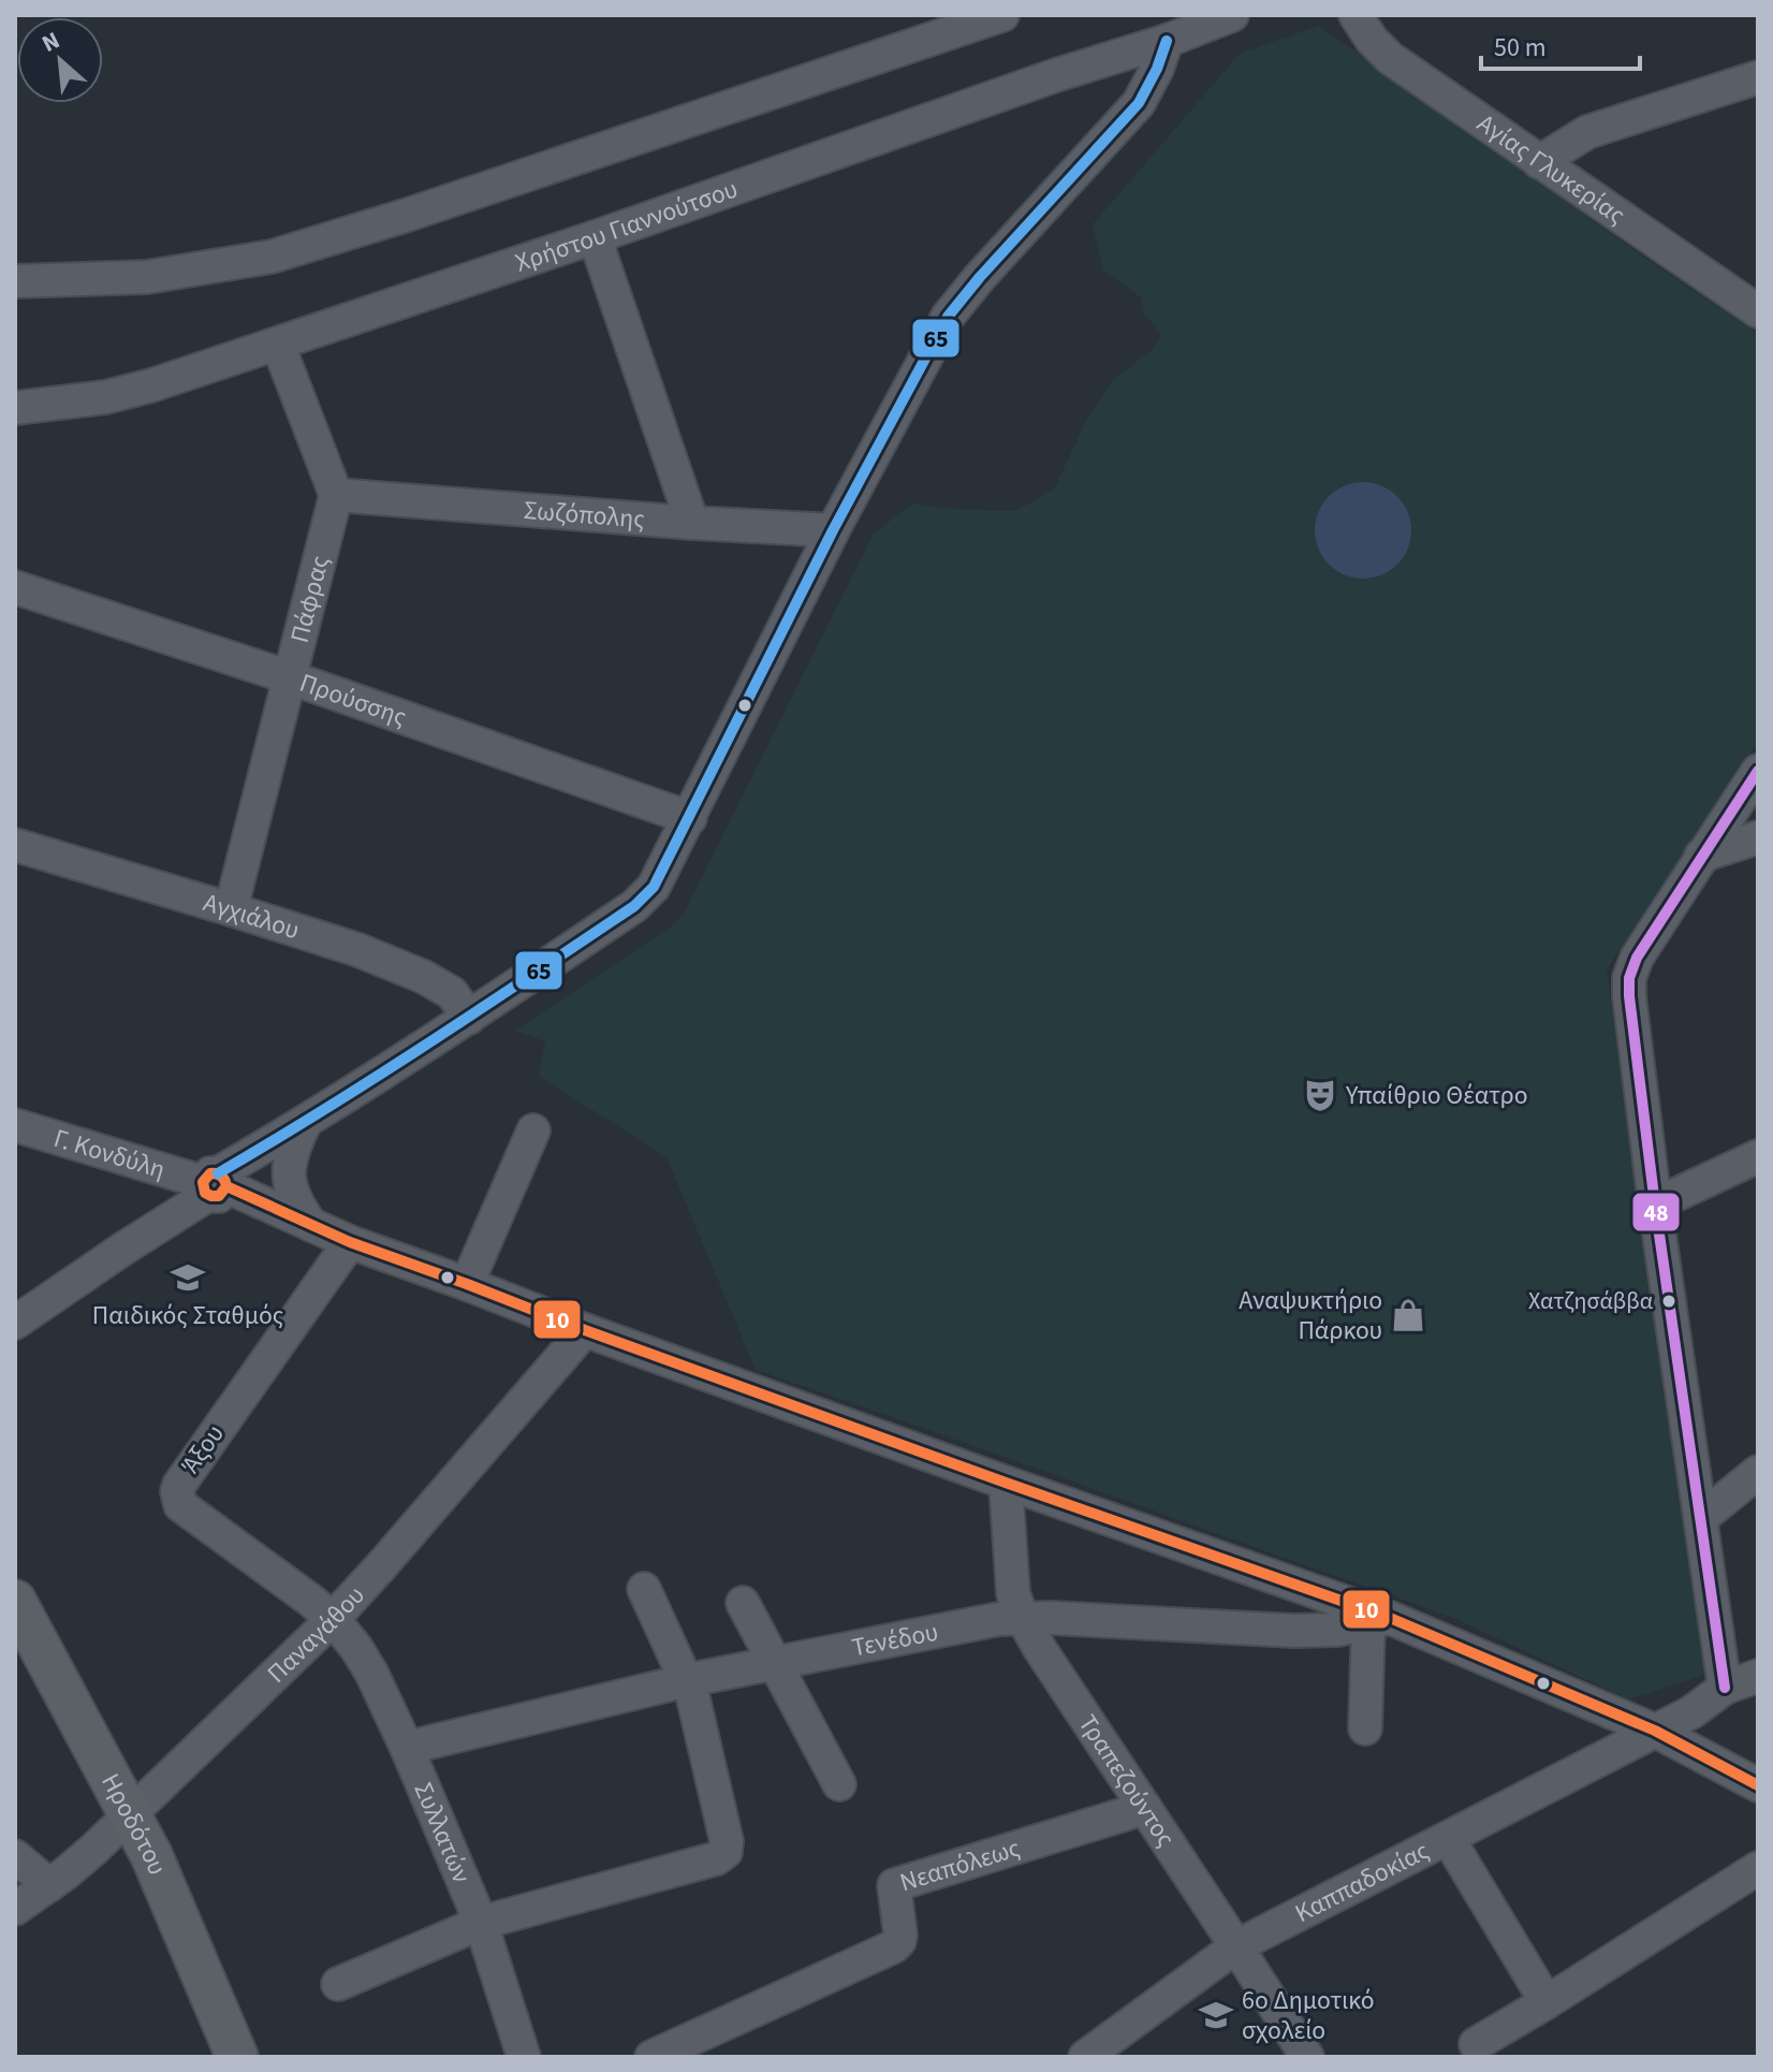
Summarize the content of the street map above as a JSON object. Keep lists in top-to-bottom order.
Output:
{
  "streets": {
    "main road": ["Ηροδότου"],
    "street": [
      "Αγίας Γλυκερίας",
      "Χρήστου Γιαννούτσου",
      "Σωζόπολης",
      "Πάφρας",
      "Προύσσης",
      "Αγχιάλου",
      "Γ. Κονδύλη",
      "Άξου",
      "Παναγάθου",
      "Τενέδου",
      "Τραπεζούντος",
      "Συλλατών",
      "Νεαπόλεως",
      "Καππαδοκίας"
    ]
  },
  "crossings": [
    ["Σωζόπολης", "Πάφρας"],
    ["Πάφρας", "Προύσσης"],
    ["Πάφρας", "Αγχιάλου"],
    ["Άξου", "Παναγάθου"],
    ["Άξου", "Συλλατών"],
    ["Παναγάθου", "Ηροδότου"],
    ["Παναγάθου", "Συλλατών"],
    ["Τενέδου", "Τραπεζούντος"],
    ["Τενέδου", "Συλλατών"],
    ["Τραπεζούντος", "Νεαπόλεως"],
    ["Τραπεζούντος", "Καππαδοκίας"]
  ],
  "places": {
    "theatre": ["Υπαίθριο Θέατρο"],
    "school or university": ["Παιδικός Σταθμός", "6ο Δημοτικό σχολείο"],
    "other": ["Χατζησάββα"],
    "shop": ["Αναψυκτήριο Πάρκου"]
  },
  "lines": ["transit line 65", "transit line 48", "transit line 10"],
  "scale_bar": "50 m",
  "north": "top left"
}
